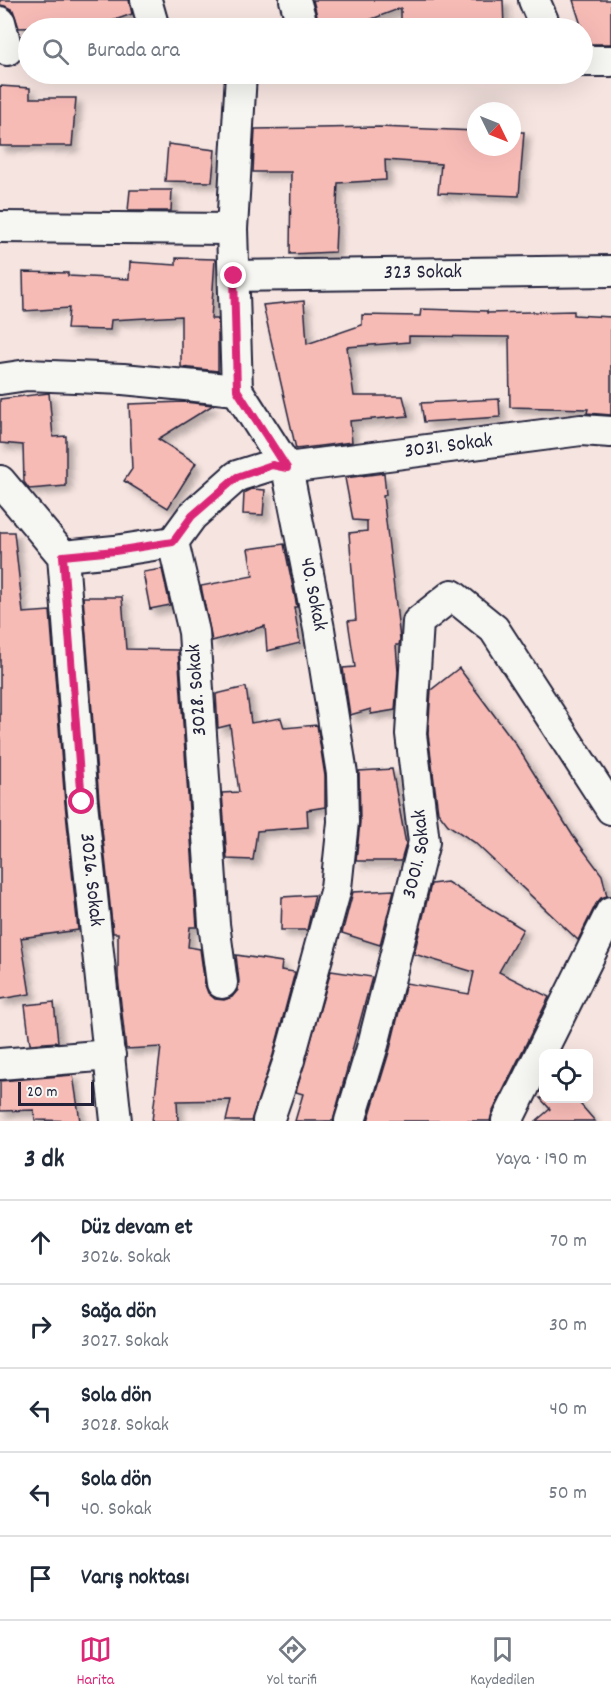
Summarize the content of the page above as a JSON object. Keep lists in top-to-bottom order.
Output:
{
  "streets": {
    "street": [
      "323 Sokak",
      "3031. Sokak",
      "40. Sokak",
      "3028. Sokak",
      "3001. Sokak",
      "3026. Sokak"
    ]
  },
  "crossings": [
    ["3031. Sokak", "40. Sokak"]
  ],
  "scale_bar": "20 m",
  "north": "bottom right",
  "page": {
    "search": "Burada ara",
    "scale": "20 m",
    "heading": ["3 dk", "Yaya · 190 m"],
    "list": [
      ["Düz devam et", "3026. Sokak", "70 m"],
      ["Sağa dön", "3027. Sokak", "30 m"],
      ["Sola dön", "3028. Sokak", "40 m"],
      ["Sola dön", "40. Sokak", "50 m"],
      "Varış noktası"
    ],
    "nav": ["Harita", "Yol tarifi", "Kaydedilen"]
  }
}
